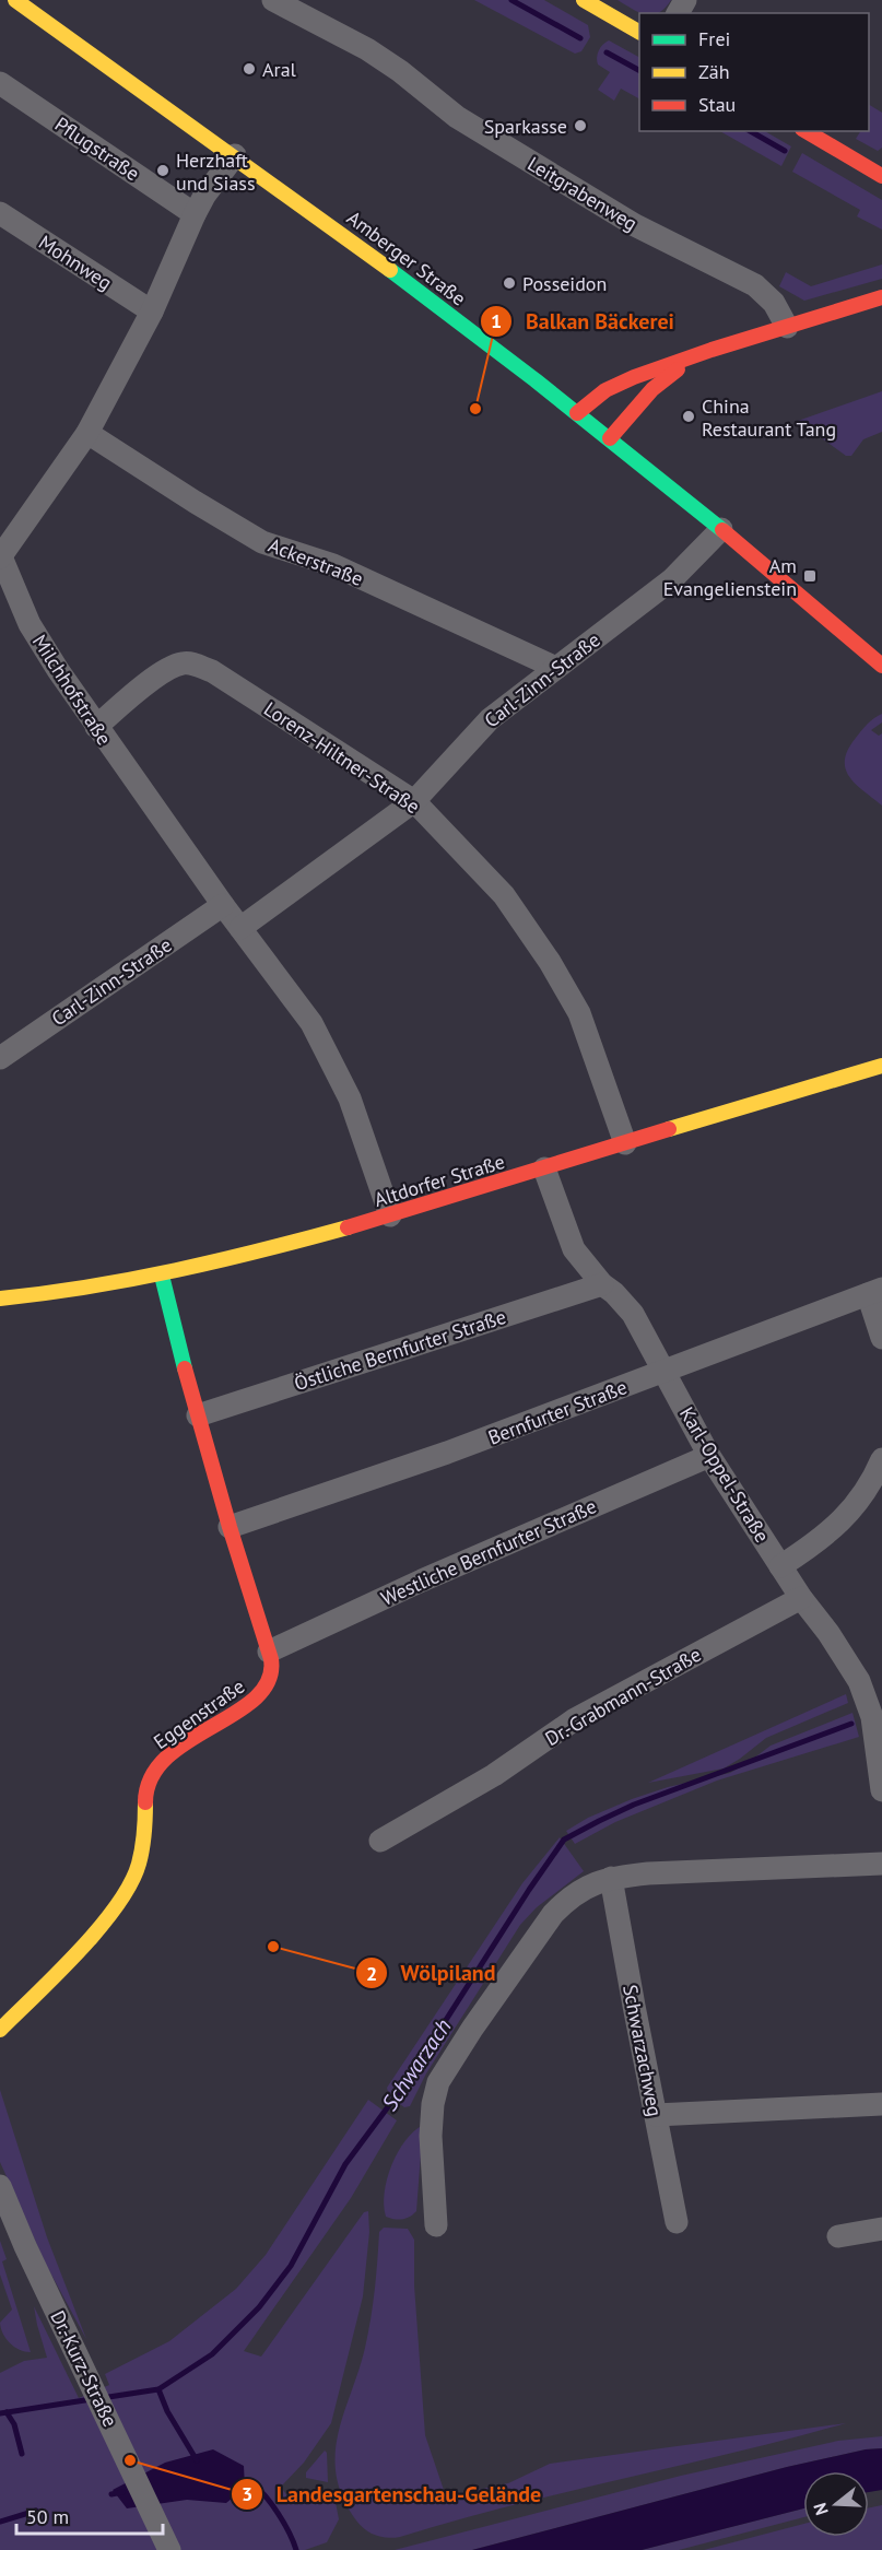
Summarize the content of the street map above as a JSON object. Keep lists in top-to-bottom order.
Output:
{
  "streets": {
    "main road": ["Amberger Straße", "Altdorfer Straße", "Eggenstraße"],
    "street": [
      "Pflugstraße",
      "Leitgrabenweg",
      "Mohnweg",
      "Ackerstraße",
      "Carl-Zinn-Straße",
      "Milchhofstraße",
      "Lorenz-Hiltner-Straße",
      "Östliche Bernfurter Straße",
      "Bernfurter Straße",
      "Karl-Oppel-Straße",
      "Westliche Bernfurter Straße",
      "Dr.-Grabmann-Straße",
      "Schwarzachweg",
      "Dr.-Kurz-Straße"
    ]
  },
  "crossings": [
    ["Pflugstraße", "Milchhofstraße"],
    ["Amberger Straße", "Carl-Zinn-Straße"],
    ["Amberger Straße", "Milchhofstraße"],
    ["Mohnweg", "Milchhofstraße"],
    ["Ackerstraße", "Carl-Zinn-Straße"],
    ["Ackerstraße", "Milchhofstraße"],
    ["Carl-Zinn-Straße", "Milchhofstraße"],
    ["Carl-Zinn-Straße", "Lorenz-Hiltner-Straße"],
    ["Milchhofstraße", "Lorenz-Hiltner-Straße"],
    ["Milchhofstraße", "Altdorfer Straße"],
    ["Lorenz-Hiltner-Straße", "Altdorfer Straße"],
    ["Altdorfer Straße", "Karl-Oppel-Straße"],
    ["Altdorfer Straße", "Eggenstraße"],
    ["Östliche Bernfurter Straße", "Karl-Oppel-Straße"],
    ["Östliche Bernfurter Straße", "Eggenstraße"],
    ["Bernfurter Straße", "Karl-Oppel-Straße"],
    ["Bernfurter Straße", "Eggenstraße"],
    ["Karl-Oppel-Straße", "Westliche Bernfurter Straße"],
    ["Karl-Oppel-Straße", "Dr.-Grabmann-Straße"],
    ["Westliche Bernfurter Straße", "Eggenstraße"]
  ],
  "water": ["Schwarzach"],
  "places": {
    "other": [
      "Aral",
      "Sparkasse",
      "Herzhaft und Siass",
      "Posseidon",
      "Balkan Bäckerei",
      "China Restaurant Tang",
      "Wölpiland",
      "Landesgartenschau-Gelände"
    ],
    "transit": ["Am Evangelienstein"]
  },
  "legend": ["Frei", "Zäh", "Stau"],
  "scale_bar": "50 m",
  "north": "left"
}
